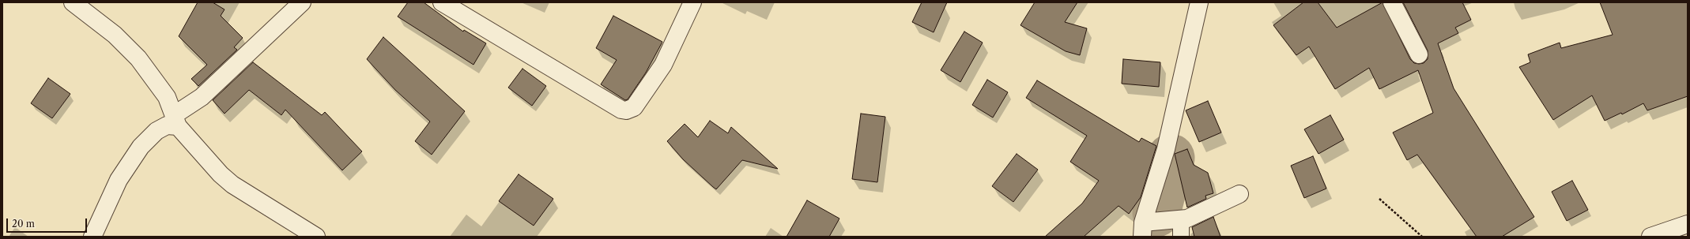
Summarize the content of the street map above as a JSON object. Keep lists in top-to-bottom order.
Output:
{
  "scale_bar": "20 m"
}
